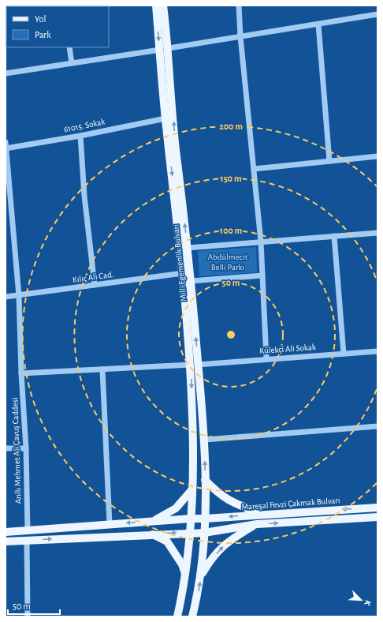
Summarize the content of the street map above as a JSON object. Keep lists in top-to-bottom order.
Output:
{
  "streets": {
    "main road": ["Milli Egemenlik Bulvarı", "Mareşal Fevzi Çakmak Bulvarı"],
    "street": [
      "61015. Sokak",
      "Kılıç Ali Cad.",
      "Külekçi Ali Sokak",
      "Arıllı Mehmet Ali Çavuş Caddesi"
    ]
  },
  "crossings": [
    ["61015. Sokak", "Milli Egemenlik Bulvarı"],
    ["61015. Sokak", "Arıllı Mehmet Ali Çavuş Caddesi"],
    ["Milli Egemenlik Bulvarı", "Kılıç Ali Cad."],
    ["Milli Egemenlik Bulvarı", "Külekçi Ali Sokak"],
    ["Milli Egemenlik Bulvarı", "Mareşal Fevzi Çakmak Bulvarı"],
    ["Kılıç Ali Cad.", "Arıllı Mehmet Ali Çavuş Caddesi"],
    ["Külekçi Ali Sokak", "Arıllı Mehmet Ali Çavuş Caddesi"],
    ["Arıllı Mehmet Ali Çavuş Caddesi", "Mareşal Fevzi Çakmak Bulvarı"]
  ],
  "parks": ["Abdülmecit Belli Parkı"],
  "legend": ["Yol", "Park"],
  "scale_bar": "50 m",
  "north": "bottom right",
  "rings": [
    "200 m",
    "150 m",
    "100 m",
    "50 m"
  ]
}
